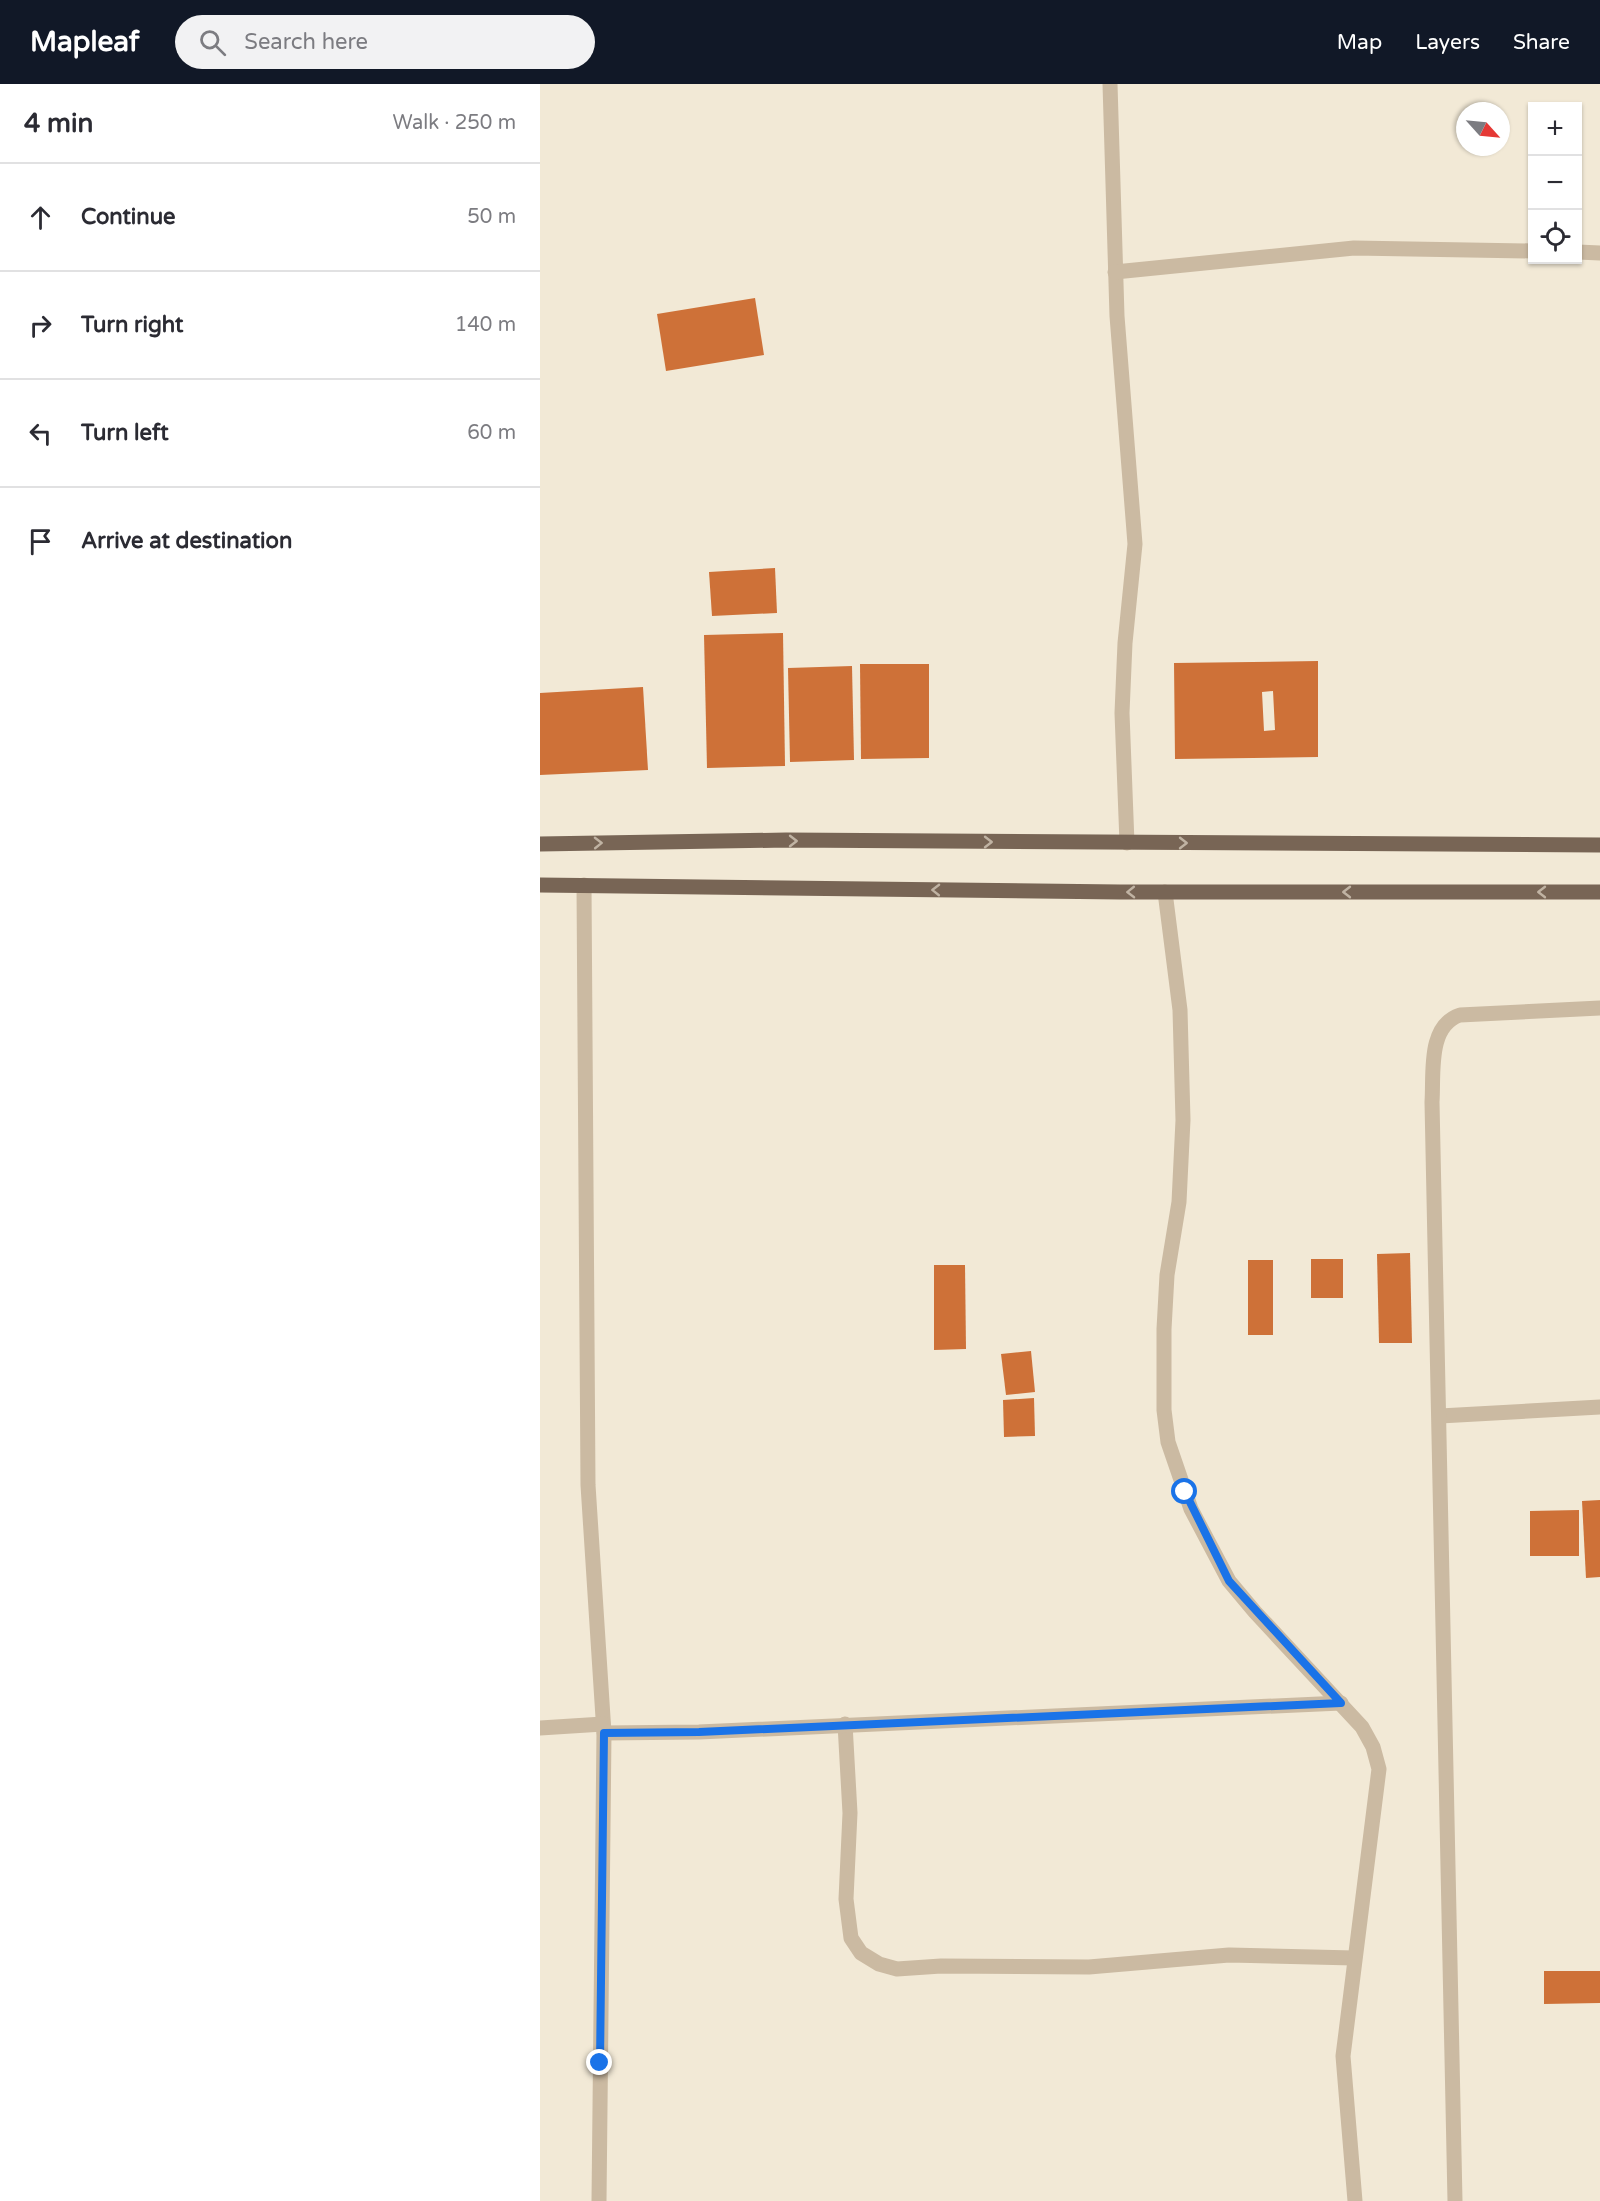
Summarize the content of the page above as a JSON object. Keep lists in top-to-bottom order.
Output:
{
  "north": "bottom right",
  "page": {
    "header": "Mapleaf",
    "search": "Search here",
    "nav": ["Map", "Layers", "Share"],
    "heading": ["4 min", "Walk · 250 m"],
    "map_buttons": ["+", "−"],
    "list": [
      ["Continue", "50 m"],
      ["Turn right", "140 m"],
      ["Turn left", "60 m"],
      "Arrive at destination"
    ]
  }
}
